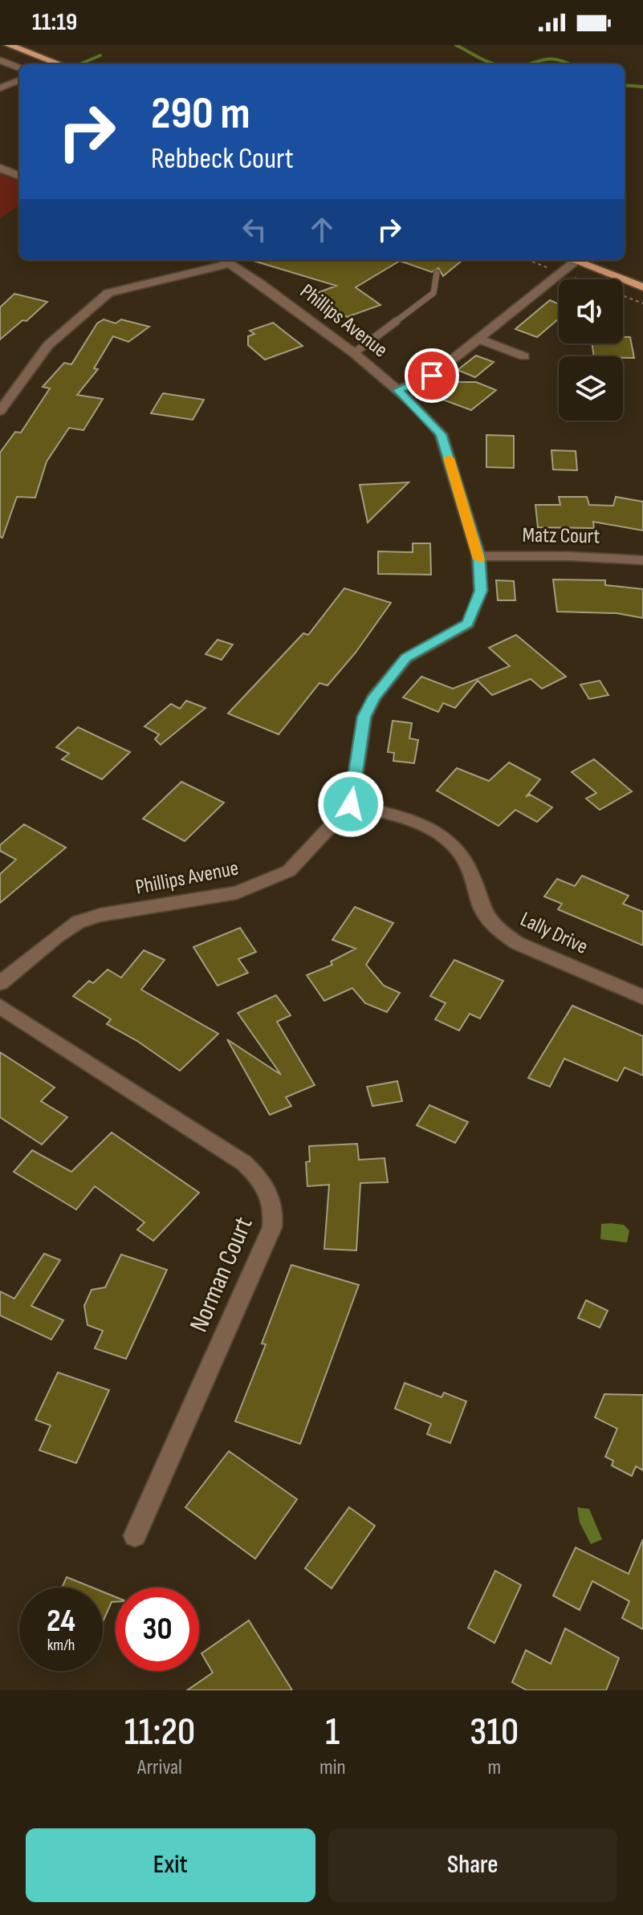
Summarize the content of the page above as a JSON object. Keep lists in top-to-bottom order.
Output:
{
  "streets": {
    "street": [
      "Phillips Avenue",
      "Matz Court",
      "Lally Drive",
      "Norman Court"
    ]
  },
  "crossings": [
    ["Phillips Avenue", "Matz Court"],
    ["Phillips Avenue", "Lally Drive"]
  ],
  "page": {
    "status": "11:19",
    "turn": ["290 m", "Rebbeck Court"],
    "speed": "24 km/h",
    "limit": "30",
    "eta": [
      "11:20",
      "Arrival",
      "1",
      "min",
      "310",
      "m"
    ],
    "buttons": ["Exit", "Share"]
  }
}
